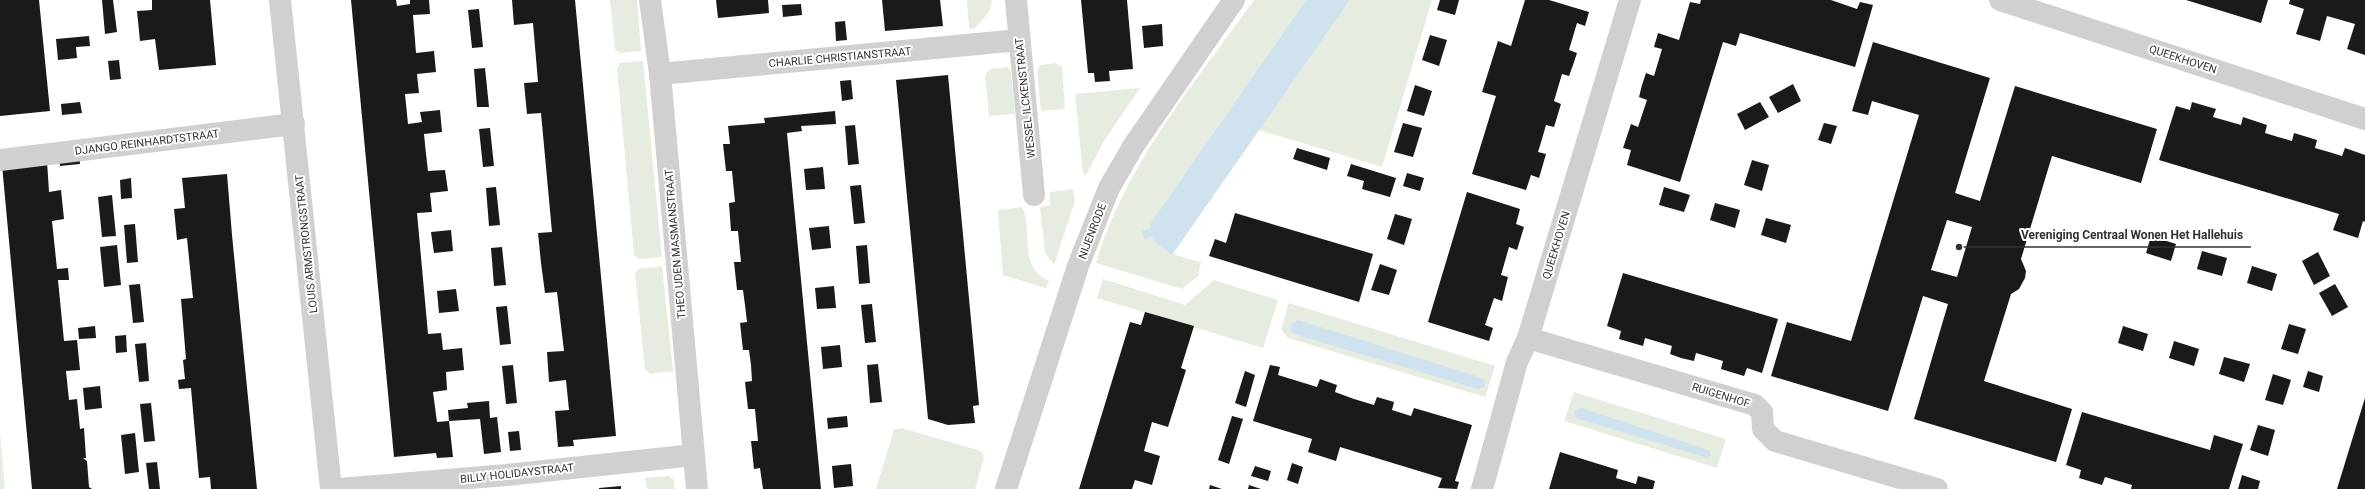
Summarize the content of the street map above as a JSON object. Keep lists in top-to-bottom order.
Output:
{
  "streets": {
    "street": [
      "CHARLIE CHRISTIANSTRAAT",
      "QUEEKHOVEN",
      "WESSEL ILCKENSTRAAT",
      "DJANGO REINHARDTSTRAAT",
      "NIJENRODE",
      "LOUIS ARMSTRONGSTRAAT",
      "THEO UDEN MASMANSTRAAT",
      "RUIGENHOF",
      "BILLY HOLIDAYSTRAAT"
    ]
  },
  "crossings": [
    ["CHARLIE CHRISTIANSTRAAT", "WESSEL ILCKENSTRAAT"],
    ["CHARLIE CHRISTIANSTRAAT", "THEO UDEN MASMANSTRAAT"],
    ["QUEEKHOVEN", "RUIGENHOF"],
    ["DJANGO REINHARDTSTRAAT", "LOUIS ARMSTRONGSTRAAT"],
    ["THEO UDEN MASMANSTRAAT", "BILLY HOLIDAYSTRAAT"]
  ],
  "places": ["Vereniging Centraal Wonen Het Hallehuis"]
}
